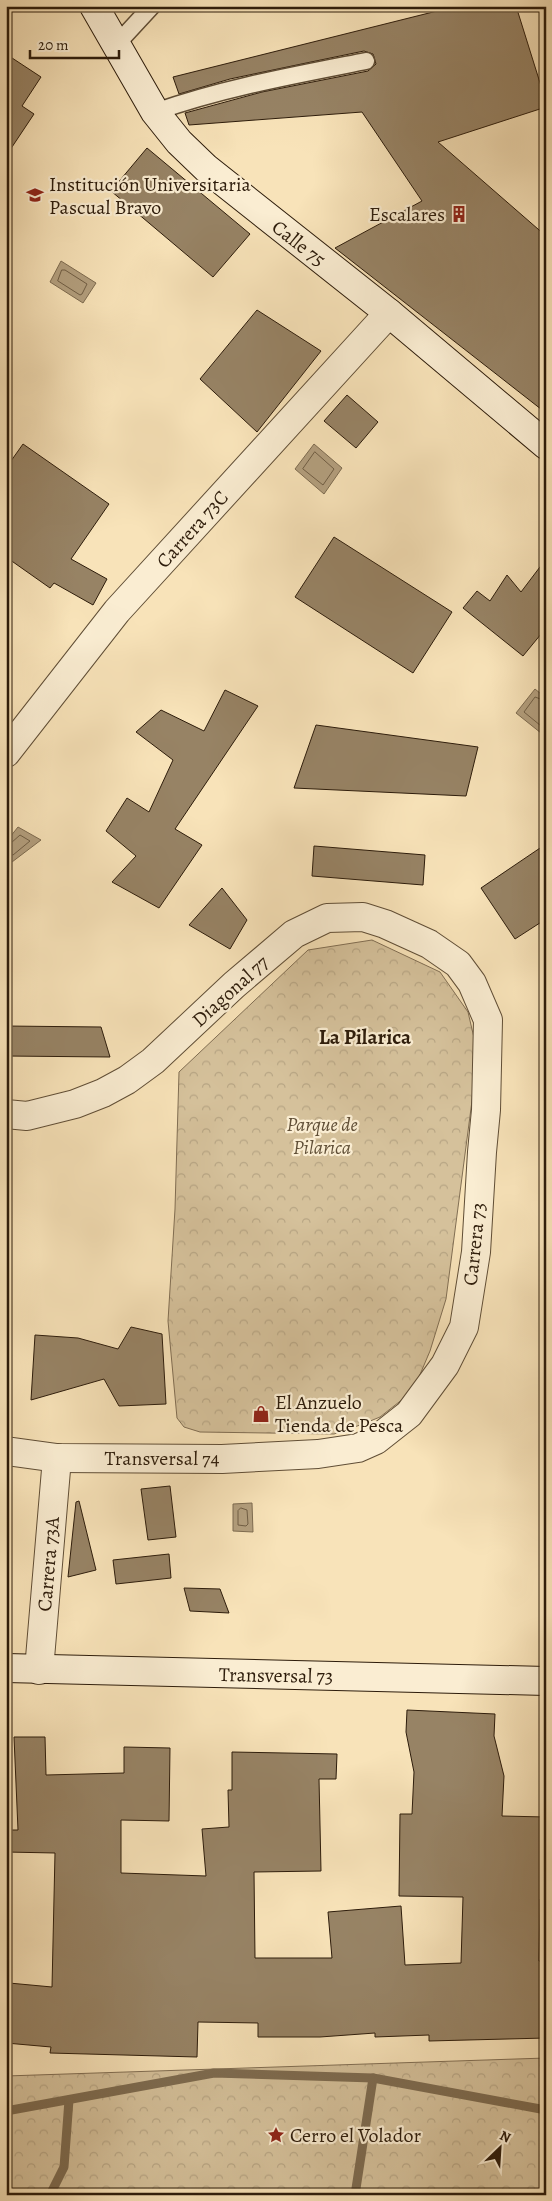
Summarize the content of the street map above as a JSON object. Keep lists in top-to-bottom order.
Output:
{
  "streets": {
    "street": [
      "Calle 75",
      "Carrera 73C",
      "Diagonal 77",
      "Carrera 73",
      "Transversal 74",
      "Carrera 73A",
      "Transversal 73"
    ]
  },
  "crossings": [
    ["Calle 75", "Carrera 73C"],
    ["Diagonal 77", "Carrera 73"],
    ["Carrera 73", "Transversal 74"],
    ["Transversal 74", "Carrera 73A"],
    ["Carrera 73A", "Transversal 73"]
  ],
  "districts": ["La Pilarica"],
  "parks": ["Parque de Pilarica"],
  "places": {
    "school or university": ["Institución Universitaria Pascual Bravo"],
    "building": ["Escalares"],
    "shop": ["El Anzuelo Tienda de Pesca"],
    "place": ["Cerro el Volador"]
  },
  "scale_bar": "20 m",
  "north": "top right"
}
